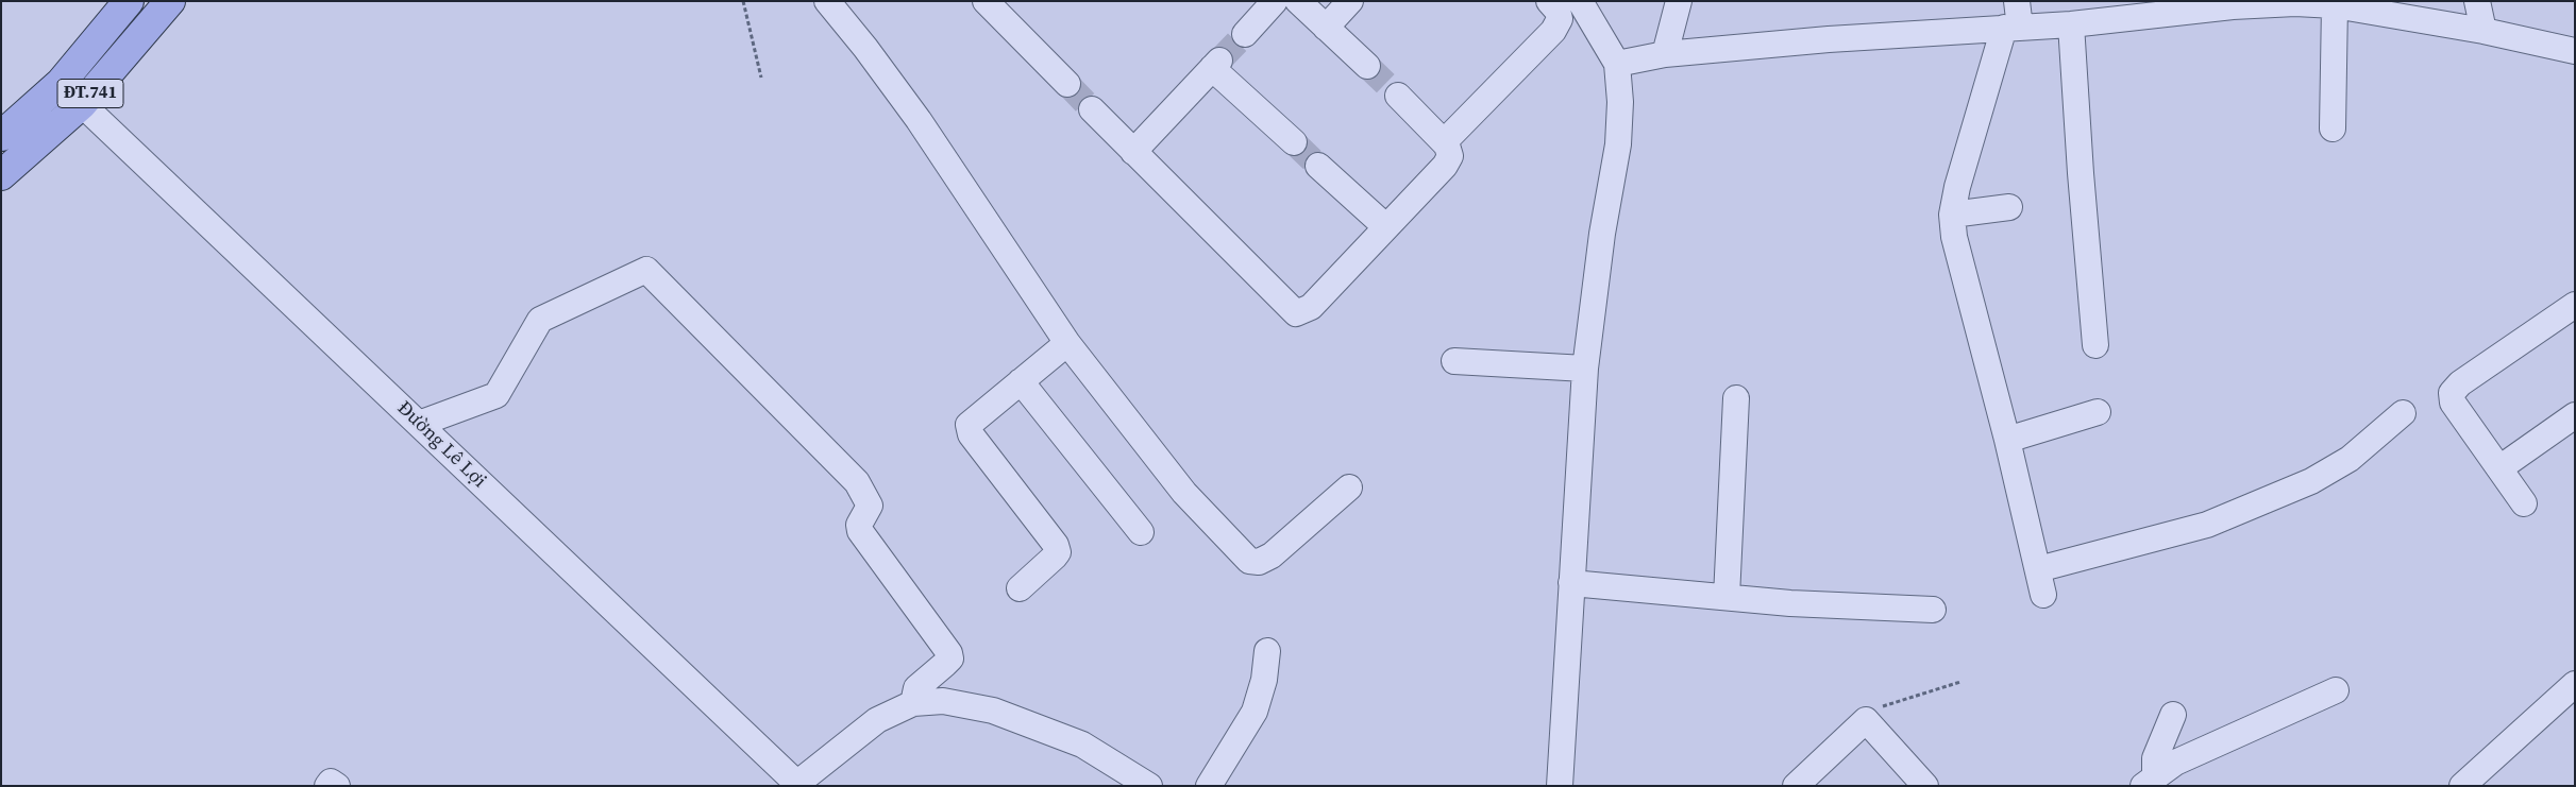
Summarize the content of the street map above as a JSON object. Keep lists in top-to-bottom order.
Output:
{
  "streets": {
    "main road": ["ĐT.741"],
    "street": ["Đường Lê Lợi"]
  },
  "crossings": [
    ["ĐT.741", "Đường Lê Lợi"]
  ]
}
